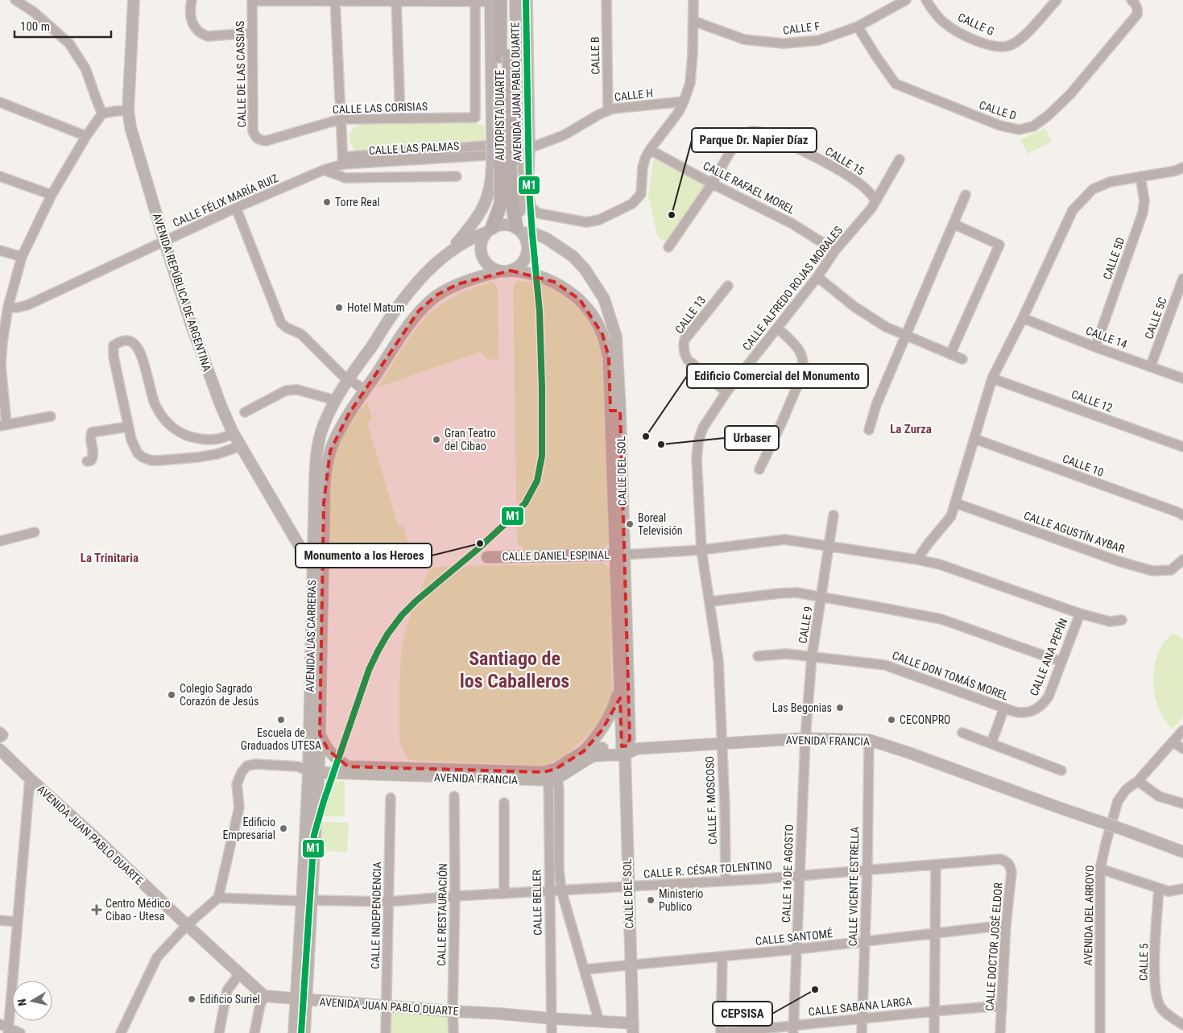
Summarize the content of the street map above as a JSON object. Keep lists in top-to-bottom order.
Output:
{
  "streets": {
    "highway": ["AUTOPISTA DUARTE"],
    "main road": [
      "AVENIDA JUAN PABLO DUARTE",
      "AVENIDA REPÚBLICA DE ARGENTINA",
      "CALLE DEL SOL",
      "CALLE DANIEL ESPINAL",
      "AVENIDA LAS CARRERAS",
      "AVENIDA FRANCIA"
    ],
    "street": [
      "CALLE G",
      "CALLE F",
      "CALLE B",
      "CALLE DE LAS CASSIAS",
      "CALLE H",
      "CALLE LAS CORISIAS",
      "CALLE D",
      "CALLE LAS PALMAS",
      "CALLE 15",
      "CALLE RAFAEL MOREL",
      "CALLE FÉLIX MARÍA RUIZ",
      "CALLE 5D",
      "CALLE ALFREDO ROJAS MORALES",
      "CALLE 13",
      "CALLE 5C",
      "CALLE 14",
      "CALLE 12",
      "CALLE 10",
      "CALLE AGUSTÍN AYBAR",
      "CALLE 9",
      "CALLE ANA PEPÍN",
      "CALLE DON TOMÁS MOREL",
      "CALLE F. MOSCOSO",
      "CALLE R. CÉSAR TOLENTINO",
      "CALLE 16 DE AGOSTO",
      "CALLE VICENTE ESTRELLA",
      "CALLE BELLER",
      "CALLE RESTAURACIÓN",
      "CALLE INDEPENDENCIA",
      "AVENIDA DEL ARROYO",
      "CALLE SANTOMÉ",
      "CALLE DOCTOR JOSÉ ELDOR",
      "CALLE 5",
      "CALLE SABANA LARGA"
    ]
  },
  "crossings": [
    ["CALLE F", "CALLE D"],
    ["CALLE B", "CALLE H"],
    ["CALLE DE LAS CASSIAS", "CALLE LAS CORISIAS"],
    ["AVENIDA JUAN PABLO DUARTE", "CALLE H"],
    ["AVENIDA JUAN PABLO DUARTE", "AUTOPISTA DUARTE"],
    ["AVENIDA JUAN PABLO DUARTE", "CALLE DEL SOL"],
    ["AVENIDA JUAN PABLO DUARTE", "AVENIDA LAS CARRERAS"],
    ["AVENIDA JUAN PABLO DUARTE", "CALLE BELLER"],
    ["AVENIDA JUAN PABLO DUARTE", "CALLE RESTAURACIÓN"],
    ["AVENIDA JUAN PABLO DUARTE", "CALLE INDEPENDENCIA"],
    ["AUTOPISTA DUARTE", "CALLE DEL SOL"],
    ["AUTOPISTA DUARTE", "AVENIDA LAS CARRERAS"],
    ["CALLE LAS PALMAS", "CALLE FÉLIX MARÍA RUIZ"],
    ["CALLE 15", "CALLE RAFAEL MOREL"],
    ["CALLE 15", "CALLE ALFREDO ROJAS MORALES"],
    ["CALLE RAFAEL MOREL", "CALLE ALFREDO ROJAS MORALES"],
    ["CALLE FÉLIX MARÍA RUIZ", "AVENIDA REPÚBLICA DE ARGENTINA"],
    ["CALLE 5D", "CALLE 14"],
    ["CALLE ALFREDO ROJAS MORALES", "CALLE 13"],
    ["CALLE ALFREDO ROJAS MORALES", "AVENIDA FRANCIA"],
    ["CALLE ALFREDO ROJAS MORALES", "CALLE F. MOSCOSO"],
    ["AVENIDA REPÚBLICA DE ARGENTINA", "AVENIDA LAS CARRERAS"],
    ["CALLE 5C", "CALLE 14"],
    ["CALLE DEL SOL", "CALLE DANIEL ESPINAL"],
    ["CALLE DEL SOL", "AVENIDA LAS CARRERAS"],
    ["CALLE DEL SOL", "AVENIDA FRANCIA"],
    ["CALLE DEL SOL", "CALLE R. CÉSAR TOLENTINO"],
    ["CALLE DEL SOL", "CALLE SANTOMÉ"],
    ["CALLE 9", "CALLE DON TOMÁS MOREL"],
    ["CALLE 9", "AVENIDA FRANCIA"],
    ["CALLE 9", "CALLE 16 DE AGOSTO"],
    ["AVENIDA LAS CARRERAS", "AVENIDA FRANCIA"],
    ["AVENIDA LAS CARRERAS", "CALLE R. CÉSAR TOLENTINO"],
    ["CALLE ANA PEPÍN", "CALLE DON TOMÁS MOREL"],
    ["AVENIDA FRANCIA", "CALLE F. MOSCOSO"],
    ["AVENIDA FRANCIA", "CALLE 16 DE AGOSTO"],
    ["AVENIDA FRANCIA", "CALLE VICENTE ESTRELLA"],
    ["AVENIDA FRANCIA", "CALLE BELLER"],
    ["CALLE F. MOSCOSO", "CALLE R. CÉSAR TOLENTINO"],
    ["CALLE R. CÉSAR TOLENTINO", "CALLE 16 DE AGOSTO"],
    ["CALLE R. CÉSAR TOLENTINO", "CALLE VICENTE ESTRELLA"],
    ["CALLE R. CÉSAR TOLENTINO", "CALLE BELLER"],
    ["CALLE R. CÉSAR TOLENTINO", "CALLE RESTAURACIÓN"],
    ["CALLE R. CÉSAR TOLENTINO", "CALLE INDEPENDENCIA"],
    ["CALLE R. CÉSAR TOLENTINO", "CALLE DOCTOR JOSÉ ELDOR"],
    ["CALLE 16 DE AGOSTO", "CALLE SANTOMÉ"],
    ["CALLE 16 DE AGOSTO", "CALLE SABANA LARGA"],
    ["CALLE VICENTE ESTRELLA", "CALLE SANTOMÉ"],
    ["CALLE VICENTE ESTRELLA", "CALLE SABANA LARGA"],
    ["CALLE SANTOMÉ", "CALLE DOCTOR JOSÉ ELDOR"],
    ["CALLE DOCTOR JOSÉ ELDOR", "CALLE SABANA LARGA"]
  ],
  "districts": ["La Zurza", "La Trinitaria", "Santiago de los Caballeros"],
  "places": {
    "other": [
      "Torre Real",
      "Parque Dr. Napier Díaz",
      "Hotel Matum",
      "Edificio Comercial del Monumento",
      "Gran Teatro del Cibao",
      "Urbaser",
      "Boreal Televisión",
      "Monumento a los Heroes",
      "Colegio Sagrado Corazón de Jesús",
      "Las Begonias",
      "Escuela de Graduados UTESA",
      "CECONPRO",
      "Edificio Empresarial",
      "Ministerio Publico",
      "CEPSISA",
      "Edificio Suriel"
    ],
    "health": ["Centro Médico Cibao - Utesa"]
  },
  "lines": ["transit line M1"],
  "scale_bar": "100 m",
  "north": "left"
}
